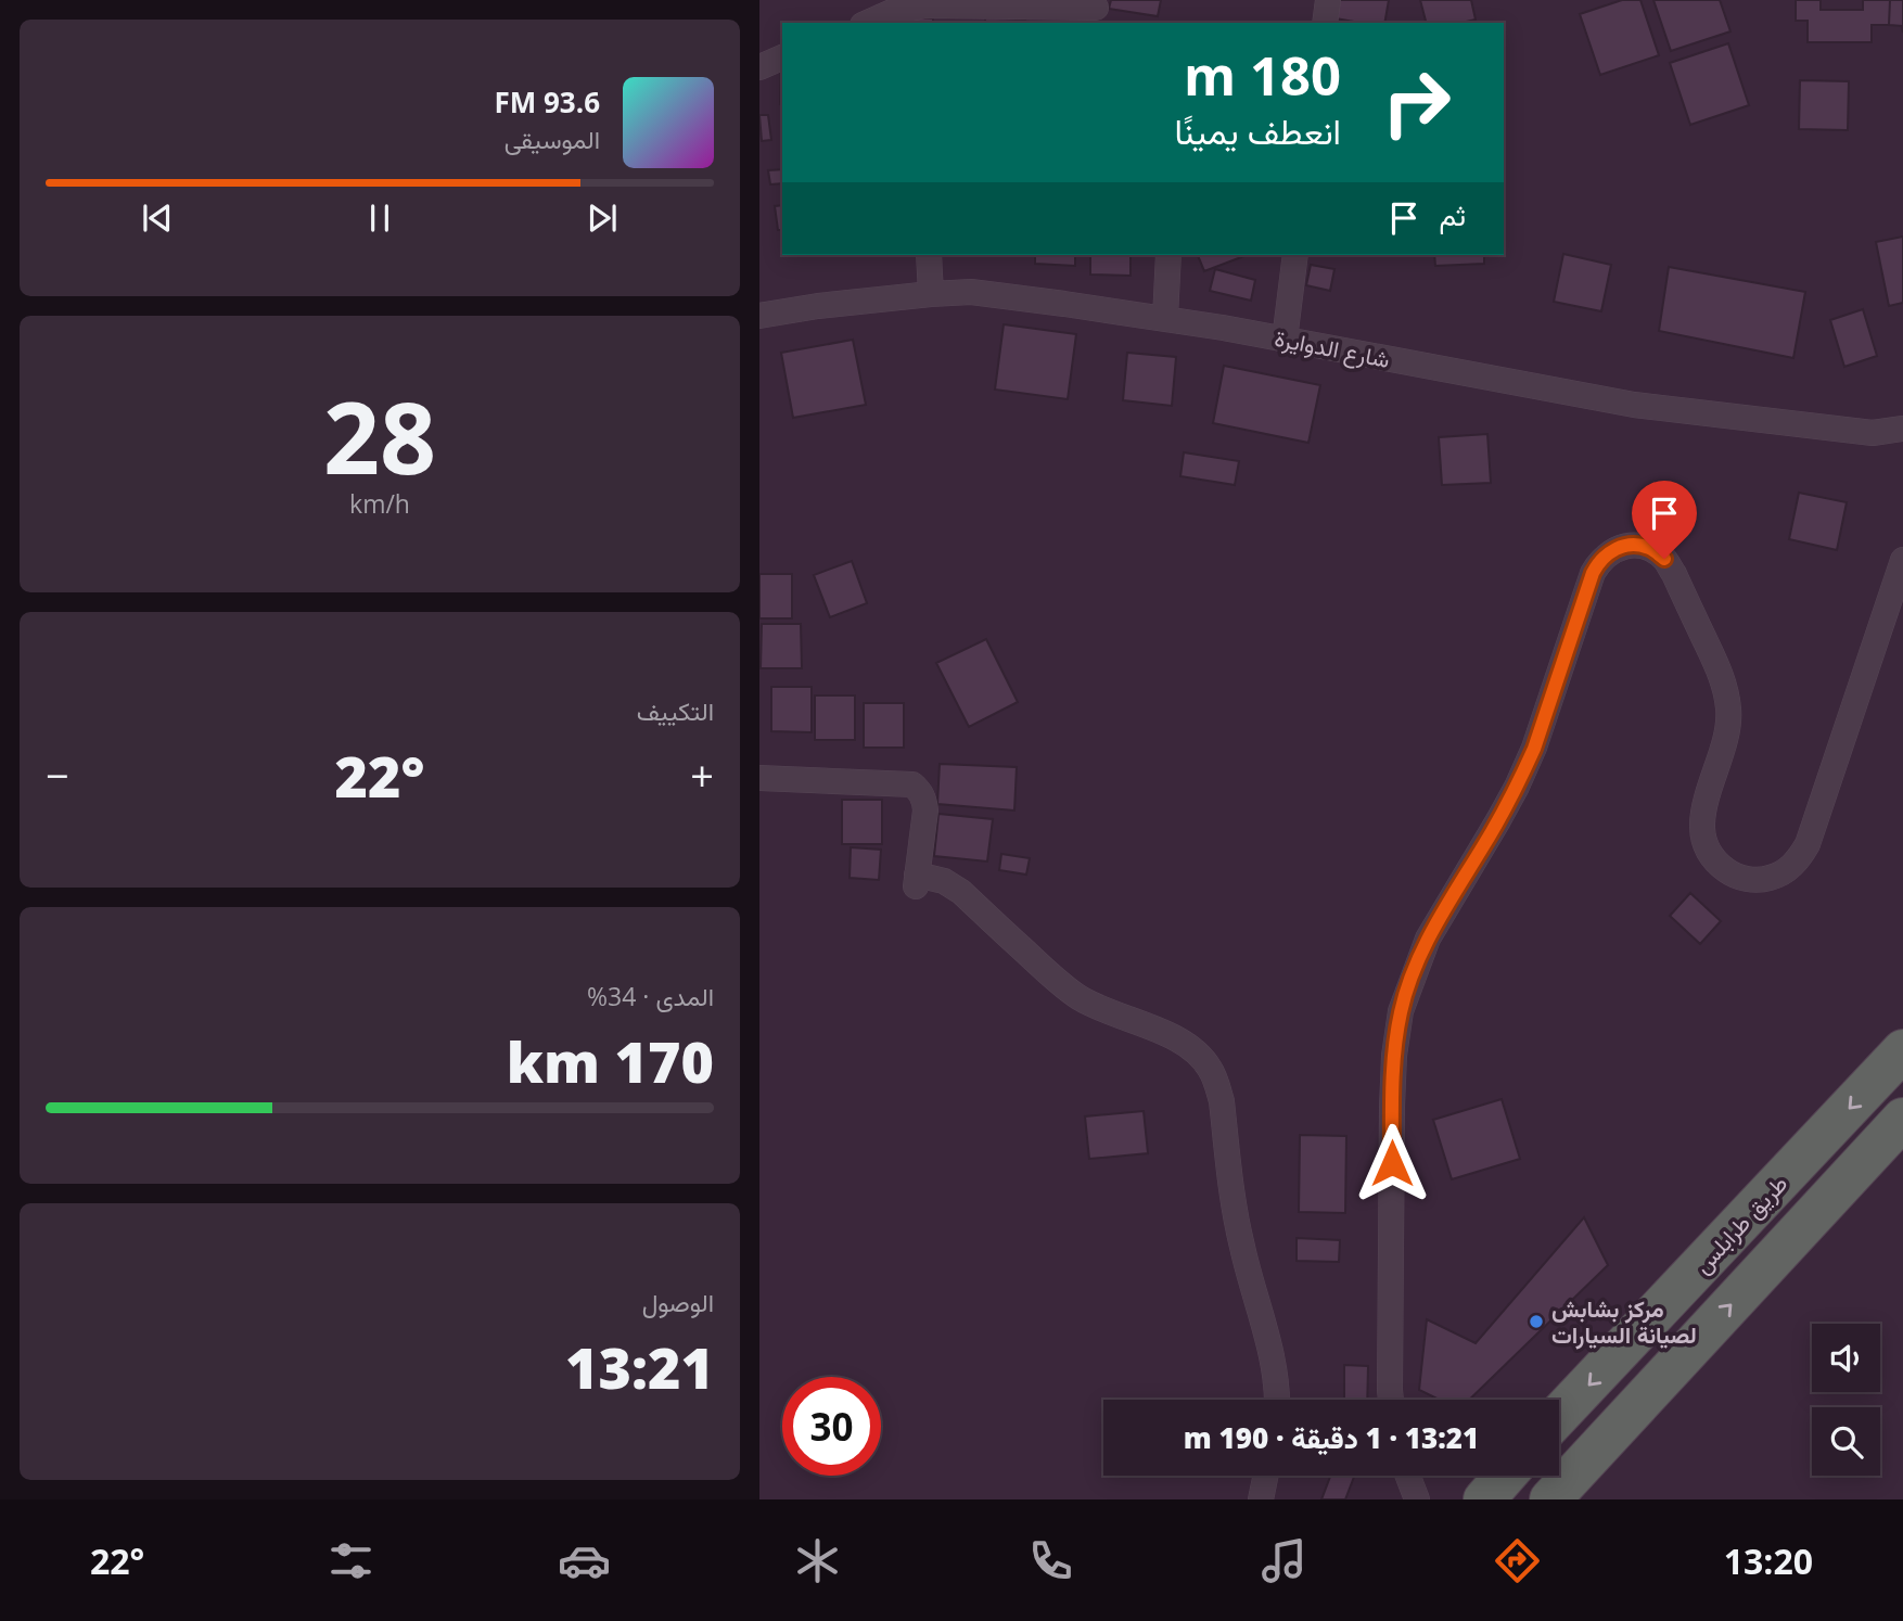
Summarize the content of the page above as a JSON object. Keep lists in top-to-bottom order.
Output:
{
  "streets": {
    "highway": ["طريق طرابلس"],
    "street": ["شارع الدوايرة"]
  },
  "places": ["مركز بشابش لصيانة السيارات"],
  "page": {
    "turn": ["180 m", "انعطف يمينًا"],
    "song": ["93.6 FM", "الموسيقى"],
    "then": "ثم",
    "tile": [
      ["28", "km/h"],
      "التكييف",
      ["المدى · 34%", "170 km"],
      ["الوصول", "13:21"]
    ],
    "heat": ["−", "22°", "+"],
    "limit": "30",
    "trip": "13:21 · 1 دقيقة · 190 m",
    "tabs": ["13:20", "22°"]
  }
}
